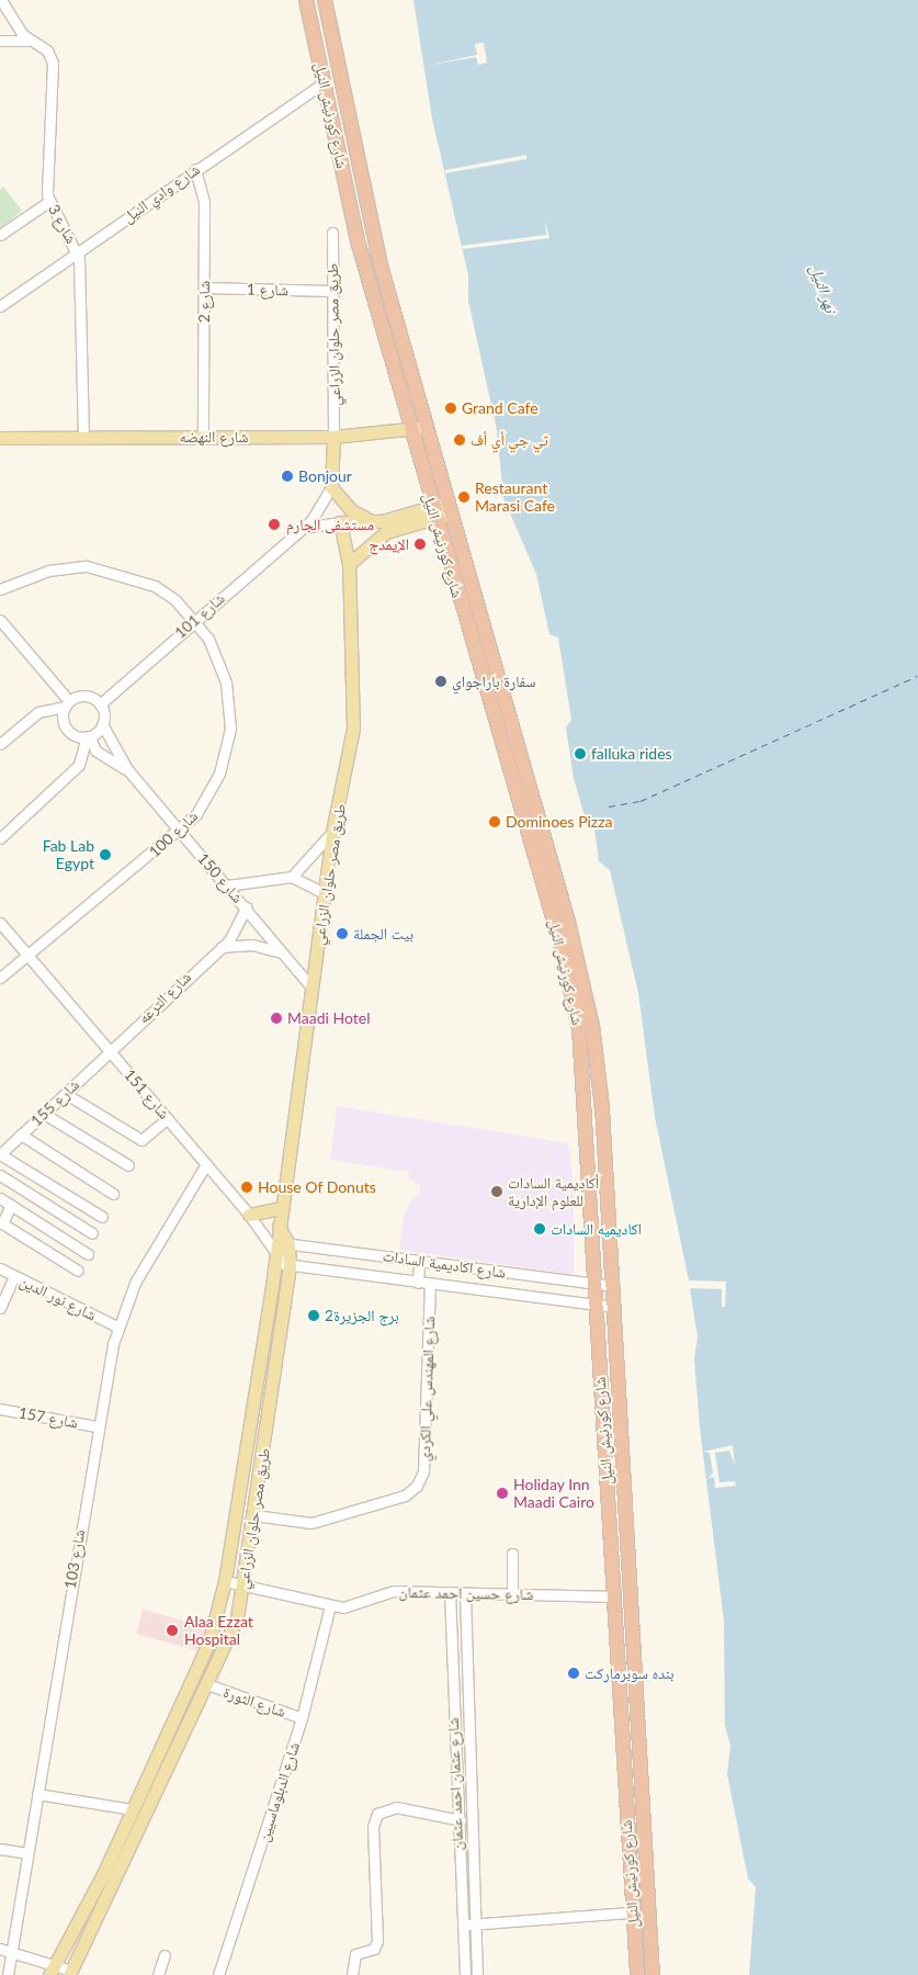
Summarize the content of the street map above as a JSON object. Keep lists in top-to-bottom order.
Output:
{
  "streets": {
    "highway": ["شارع كورنيش النيل"],
    "main road": ["طريق مصر حلوان الزراعي", "شارع النهضه"],
    "street": [
      "شارع وادي النيل",
      "شارع 3",
      "شارع 1",
      "شارع 2",
      "شارع 101",
      "شارع 100",
      "شارع 150",
      "شارع الترعه",
      "شارع 151",
      "شارع 155",
      "شارع اكاديمية السادات",
      "شارع نور الدين",
      "شارع المهندس علي الكردي",
      "شارع 157",
      "شارع 103",
      "شارع حسين احمد عثمان",
      "شارع الثورة",
      "شارع عثمان احمد عثمان",
      "شارع الدبلوماسيين"
    ]
  },
  "crossings": [
    ["شارع كورنيش النيل", "شارع وادي النيل"],
    ["شارع كورنيش النيل", "شارع النهضه"],
    ["شارع كورنيش النيل", "شارع اكاديمية السادات"],
    ["شارع كورنيش النيل", "شارع حسين احمد عثمان"],
    ["شارع وادي النيل", "شارع 3"],
    ["شارع وادي النيل", "شارع 2"],
    ["شارع 3", "شارع النهضه"],
    ["شارع 1", "شارع 2"],
    ["شارع 1", "طريق مصر حلوان الزراعي"],
    ["شارع 2", "شارع النهضه"],
    ["طريق مصر حلوان الزراعي", "شارع النهضه"],
    ["طريق مصر حلوان الزراعي", "شارع 150"],
    ["طريق مصر حلوان الزراعي", "شارع 151"],
    ["طريق مصر حلوان الزراعي", "شارع اكاديمية السادات"],
    ["طريق مصر حلوان الزراعي", "شارع المهندس علي الكردي"],
    ["طريق مصر حلوان الزراعي", "شارع حسين احمد عثمان"],
    ["طريق مصر حلوان الزراعي", "شارع الثورة"],
    ["شارع 101", "شارع 100"],
    ["شارع 101", "شارع 150"],
    ["شارع 100", "شارع 150"],
    ["شارع 100", "شارع 151"],
    ["شارع 150", "شارع الترعه"],
    ["شارع الترعه", "شارع 151"],
    ["شارع الترعه", "شارع 155"],
    ["شارع 151", "شارع 155"],
    ["شارع 151", "شارع اكاديمية السادات"],
    ["شارع 151", "شارع 103"],
    ["شارع اكاديمية السادات", "شارع المهندس علي الكردي"],
    ["شارع نور الدين", "شارع 103"],
    ["شارع 157", "شارع 103"],
    ["شارع حسين احمد عثمان", "شارع عثمان احمد عثمان"],
    ["شارع حسين احمد عثمان", "شارع الدبلوماسيين"],
    ["شارع الثورة", "شارع الدبلوماسيين"]
  ],
  "water": ["نهر النيل"],
  "places": [
    "Grand Cafe",
    "تي جي أي أف",
    "Bonjour",
    "Restaurant Marasi Cafe",
    "مستشفى الجارم",
    "الإيمدج",
    "سفارة باراجواي",
    "falluka rides",
    "Dominoes Pizza",
    "Fab Lab Egypt",
    "بيت الجملة",
    "Maadi Hotel",
    "House Of Donuts",
    "أكاديمية السادات للعلوم الإدارية",
    "اكاديميه السادات",
    "برج الجزيرة2",
    "Holiday Inn Maadi Cairo",
    "Alaa Ezzat Hospital",
    "بنده سوبرماركت"
  ]
}
